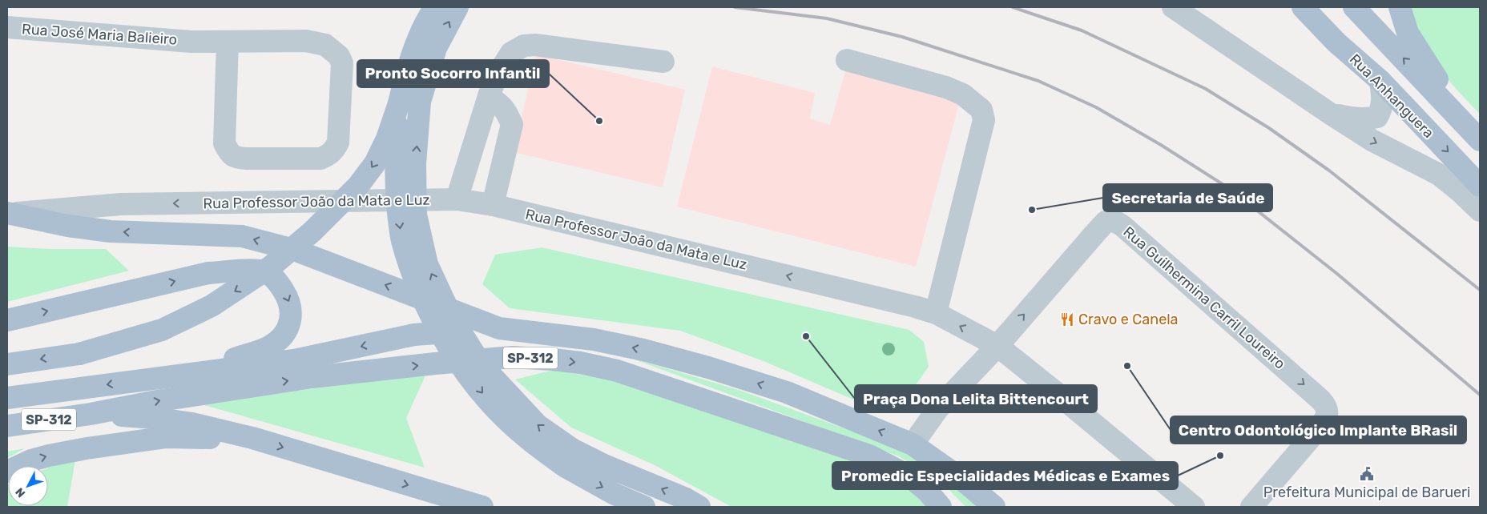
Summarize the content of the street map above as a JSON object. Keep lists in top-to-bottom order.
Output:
{
  "streets": {
    "main road": ["Rua Anhanguera", "SP-312"],
    "street": ["Rua José Maria Balieiro", "Rua Professor João da Mata e Luz", "Rua Guilhermina Carril Loureiro"]
  },
  "crossings": [
    ["Rua Professor João da Mata e Luz", "Rua Guilhermina Carril Loureiro"]
  ],
  "one_way": ["Rua Professor João da Mata e Luz"],
  "places": {
    "other": [
      "Pronto Socorro Infantil",
      "Secretaria de Saúde",
      "Praça Dona Lelita Bittencourt",
      "Centro Odontológico Implante BRasil",
      "Promedic Especialidades Médicas e Exames"
    ],
    "restaurant": ["Cravo e Canela"],
    "public building": ["Prefeitura Municipal de Barueri"]
  },
  "north": "bottom left"
}
